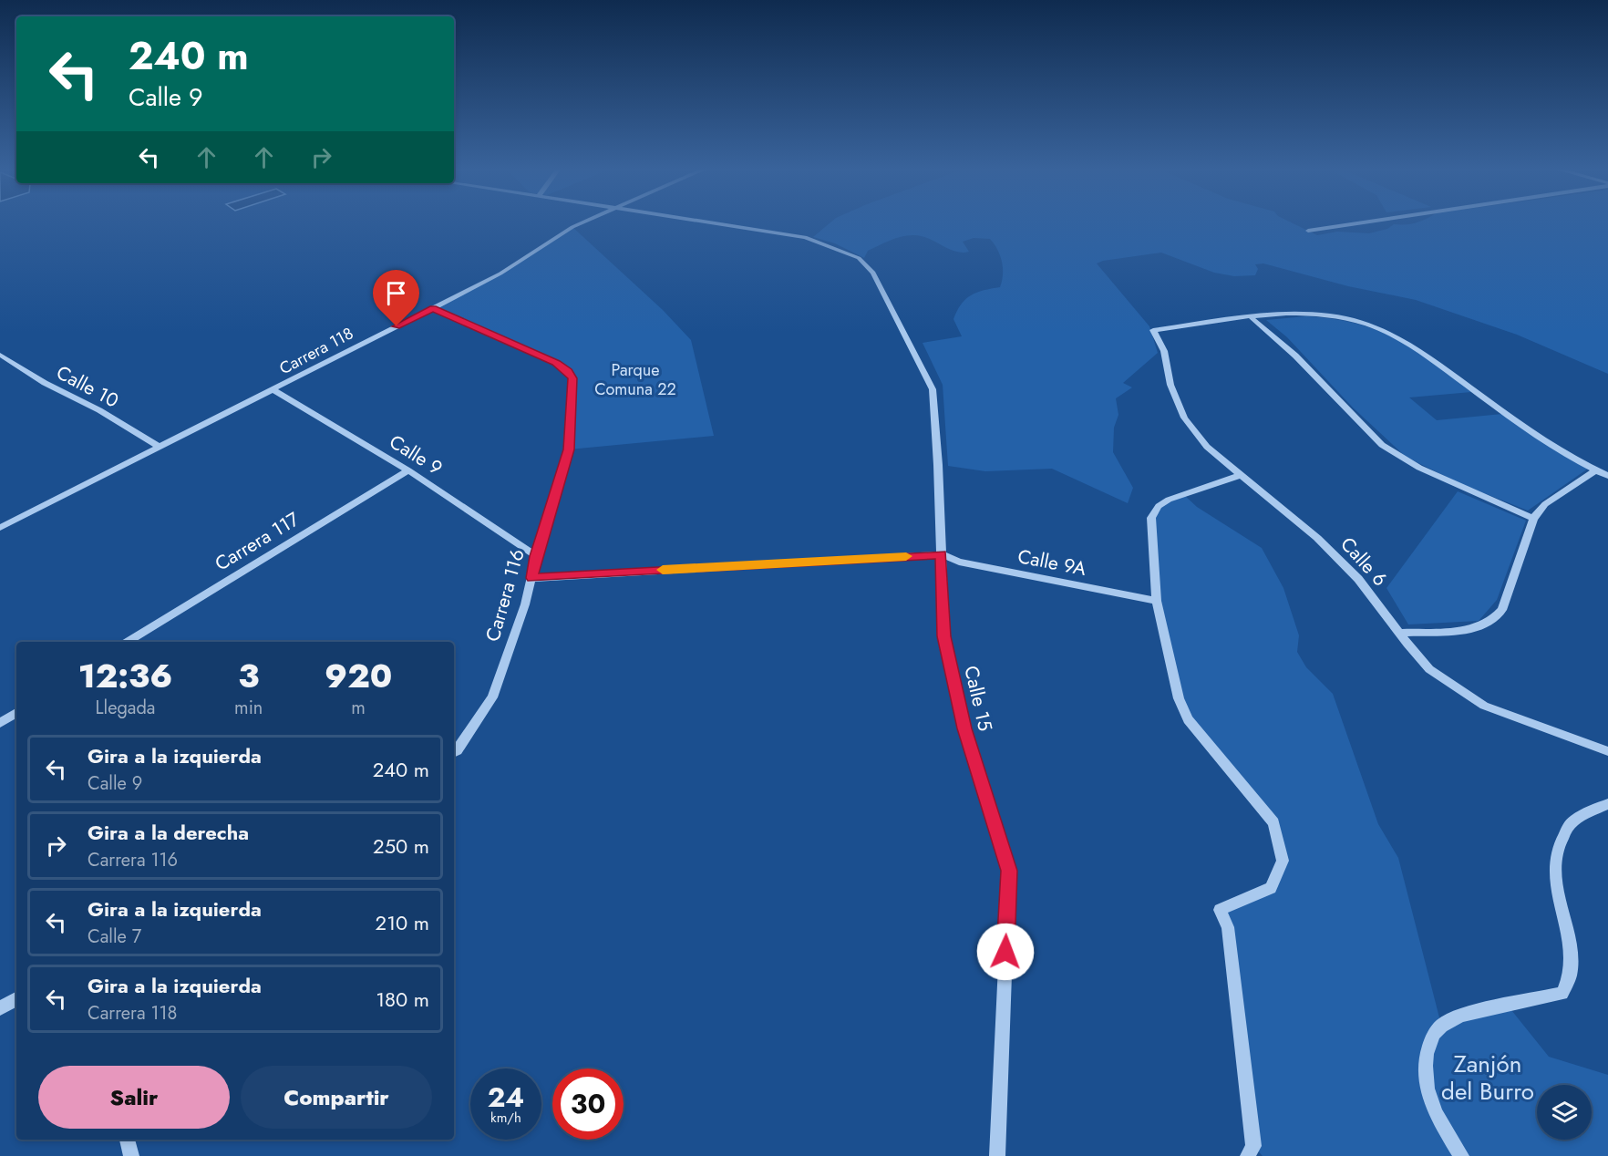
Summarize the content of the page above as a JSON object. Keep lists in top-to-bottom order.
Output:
{
  "streets": {
    "street": [
      "Carrera 118",
      "Calle 10",
      "Calle 9",
      "Carrera 117",
      "Calle 6",
      "Calle 9A",
      "Carrera 116",
      "Calle 15"
    ]
  },
  "crossings": [
    ["Carrera 118", "Calle 10"],
    ["Carrera 118", "Calle 9"],
    ["Carrera 118", "Carrera 116"],
    ["Calle 9", "Carrera 117"],
    ["Calle 9", "Carrera 116"],
    ["Calle 9A", "Calle 15"]
  ],
  "parks": ["Parque Comuna 22", "Zanjón del Burro"],
  "page": {
    "turn": ["240 m", "Calle 9"],
    "eta": [
      "12:36",
      "Llegada",
      "3",
      "min",
      "920",
      "m"
    ],
    "list": [
      {
        "name": "Gira a la izquierda",
        "note": "Calle 9",
        "value": "240 m"
      },
      {
        "name": "Gira a la derecha",
        "note": "Carrera 116",
        "value": "250 m"
      },
      {
        "name": "Gira a la izquierda",
        "note": "Calle 7",
        "value": "210 m"
      },
      {
        "name": "Gira a la izquierda",
        "note": "Carrera 118",
        "value": "180 m"
      }
    ],
    "buttons": ["Salir", "Compartir"],
    "speed": "24 km/h",
    "limit": "30"
  }
}
